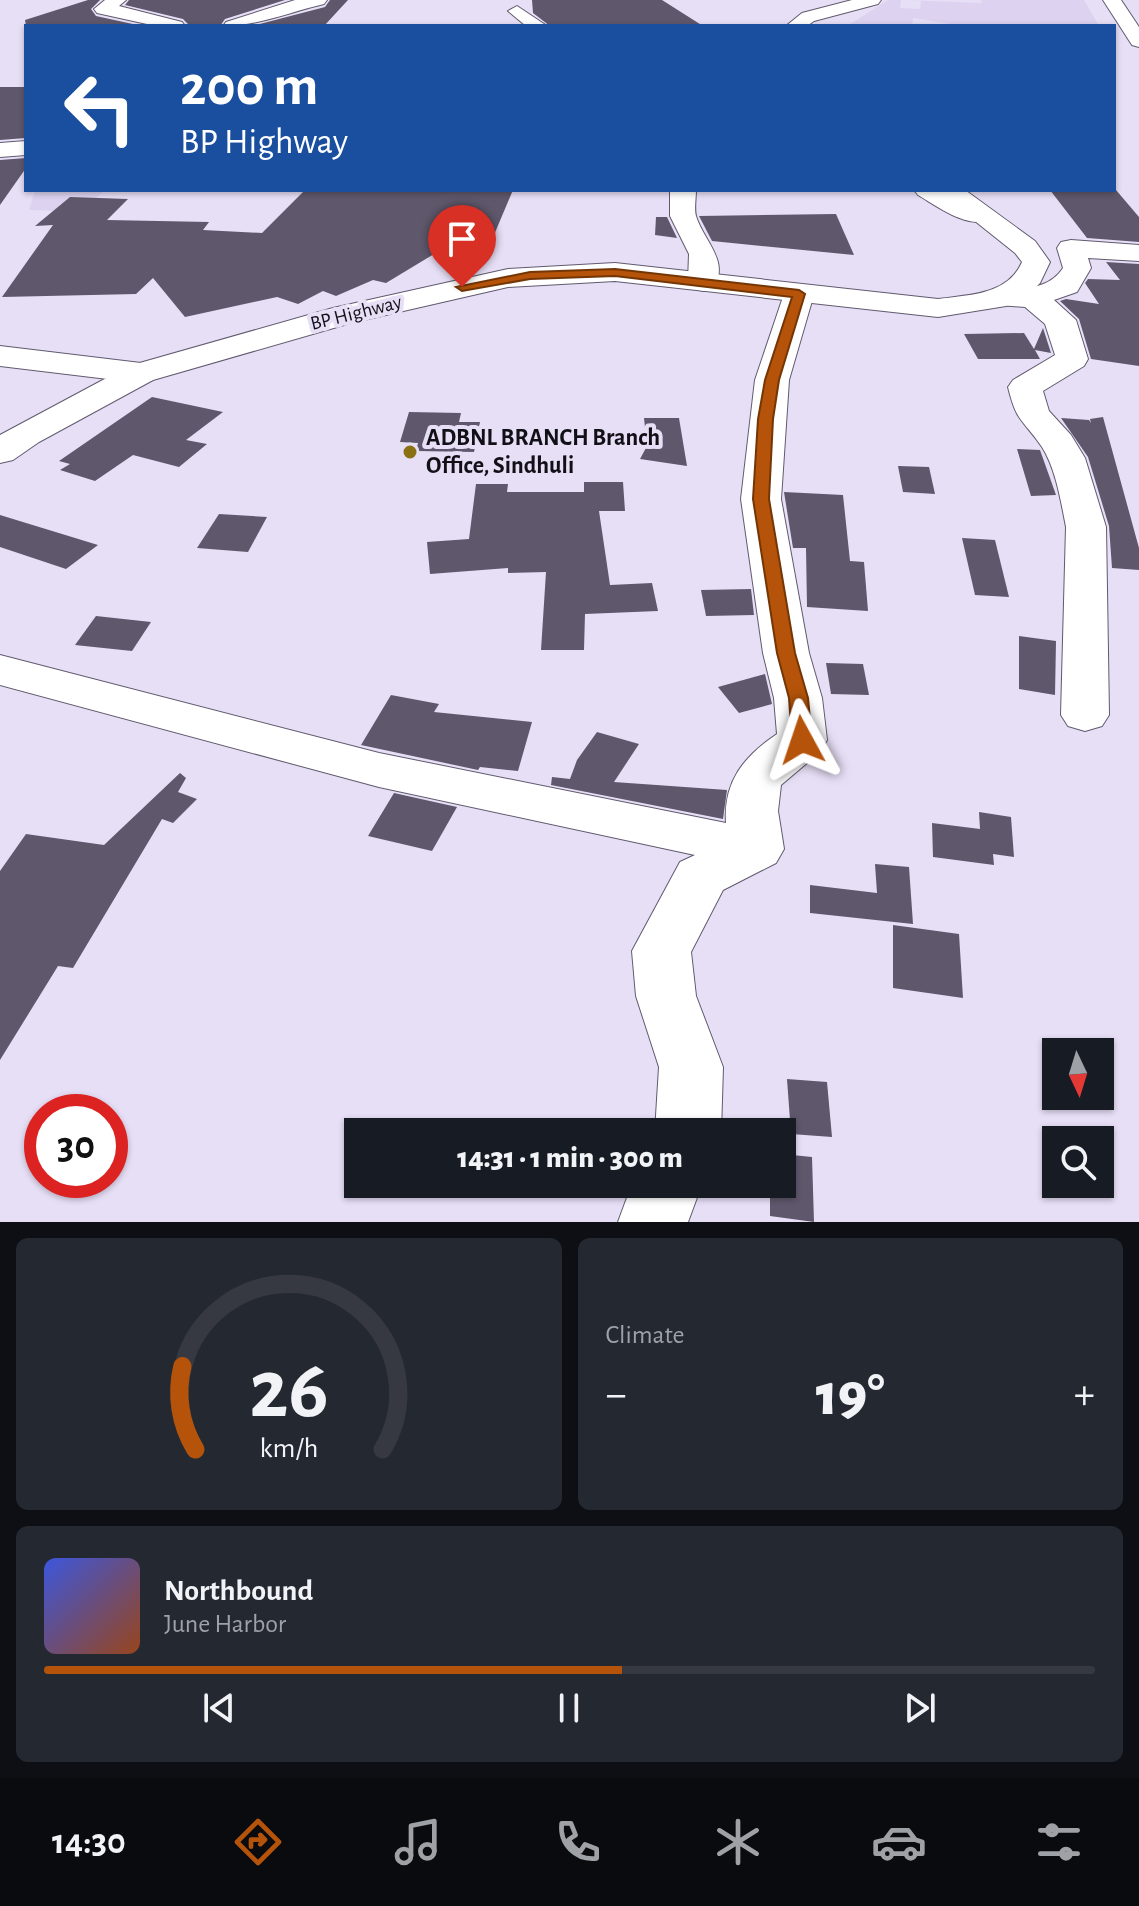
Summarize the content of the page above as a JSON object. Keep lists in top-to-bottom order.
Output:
{
  "streets": {
    "main road": ["BP Highway"]
  },
  "places": ["ADBNL BRANCH Branch Office, Sindhuli"],
  "north": "bottom",
  "page": {
    "turn": ["200 m", "BP Highway"],
    "limit": "30",
    "trip": "14:31 · 1 min · 300 m",
    "tile": "Climate",
    "heat": ["−", "19°", "+"],
    "song": ["Northbound", "June Harbor"],
    "tabs": "14:30",
    "gauge": ["26", "km/h"]
  }
}
